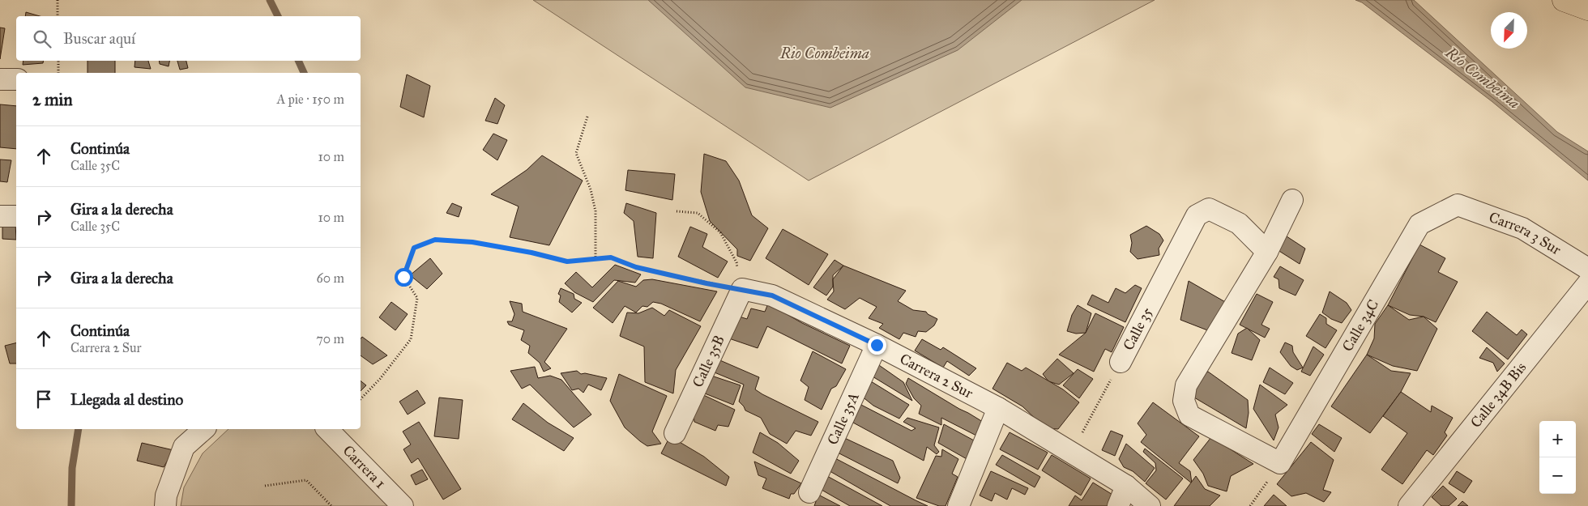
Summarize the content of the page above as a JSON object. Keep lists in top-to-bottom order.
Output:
{
  "streets": {
    "street": [
      "Carrera 3 Sur",
      "Calle 34C",
      "Calle 35",
      "Calle 35B",
      "Carrera 2 Sur",
      "Calle 34B Bis",
      "Calle 35A",
      "Carrera 1"
    ]
  },
  "crossings": [
    ["Carrera 3 Sur", "Calle 34C"],
    ["Calle 35", "Carrera 2 Sur"],
    ["Calle 35B", "Carrera 2 Sur"],
    ["Carrera 2 Sur", "Calle 35A"]
  ],
  "water": ["Rio Combeima", "Río Combeima"],
  "north": "bottom left",
  "page": {
    "search": "Buscar aquí",
    "heading": ["2 min", "A pie · 150 m"],
    "list": [
      ["Continúa", "Calle 35C", "10 m"],
      ["Gira a la derecha", "Calle 35C", "10 m"],
      ["Gira a la derecha", "60 m"],
      ["Continúa", "Carrera 2 Sur", "70 m"],
      "Llegada al destino"
    ],
    "map_buttons": ["+", "−"]
  }
}
